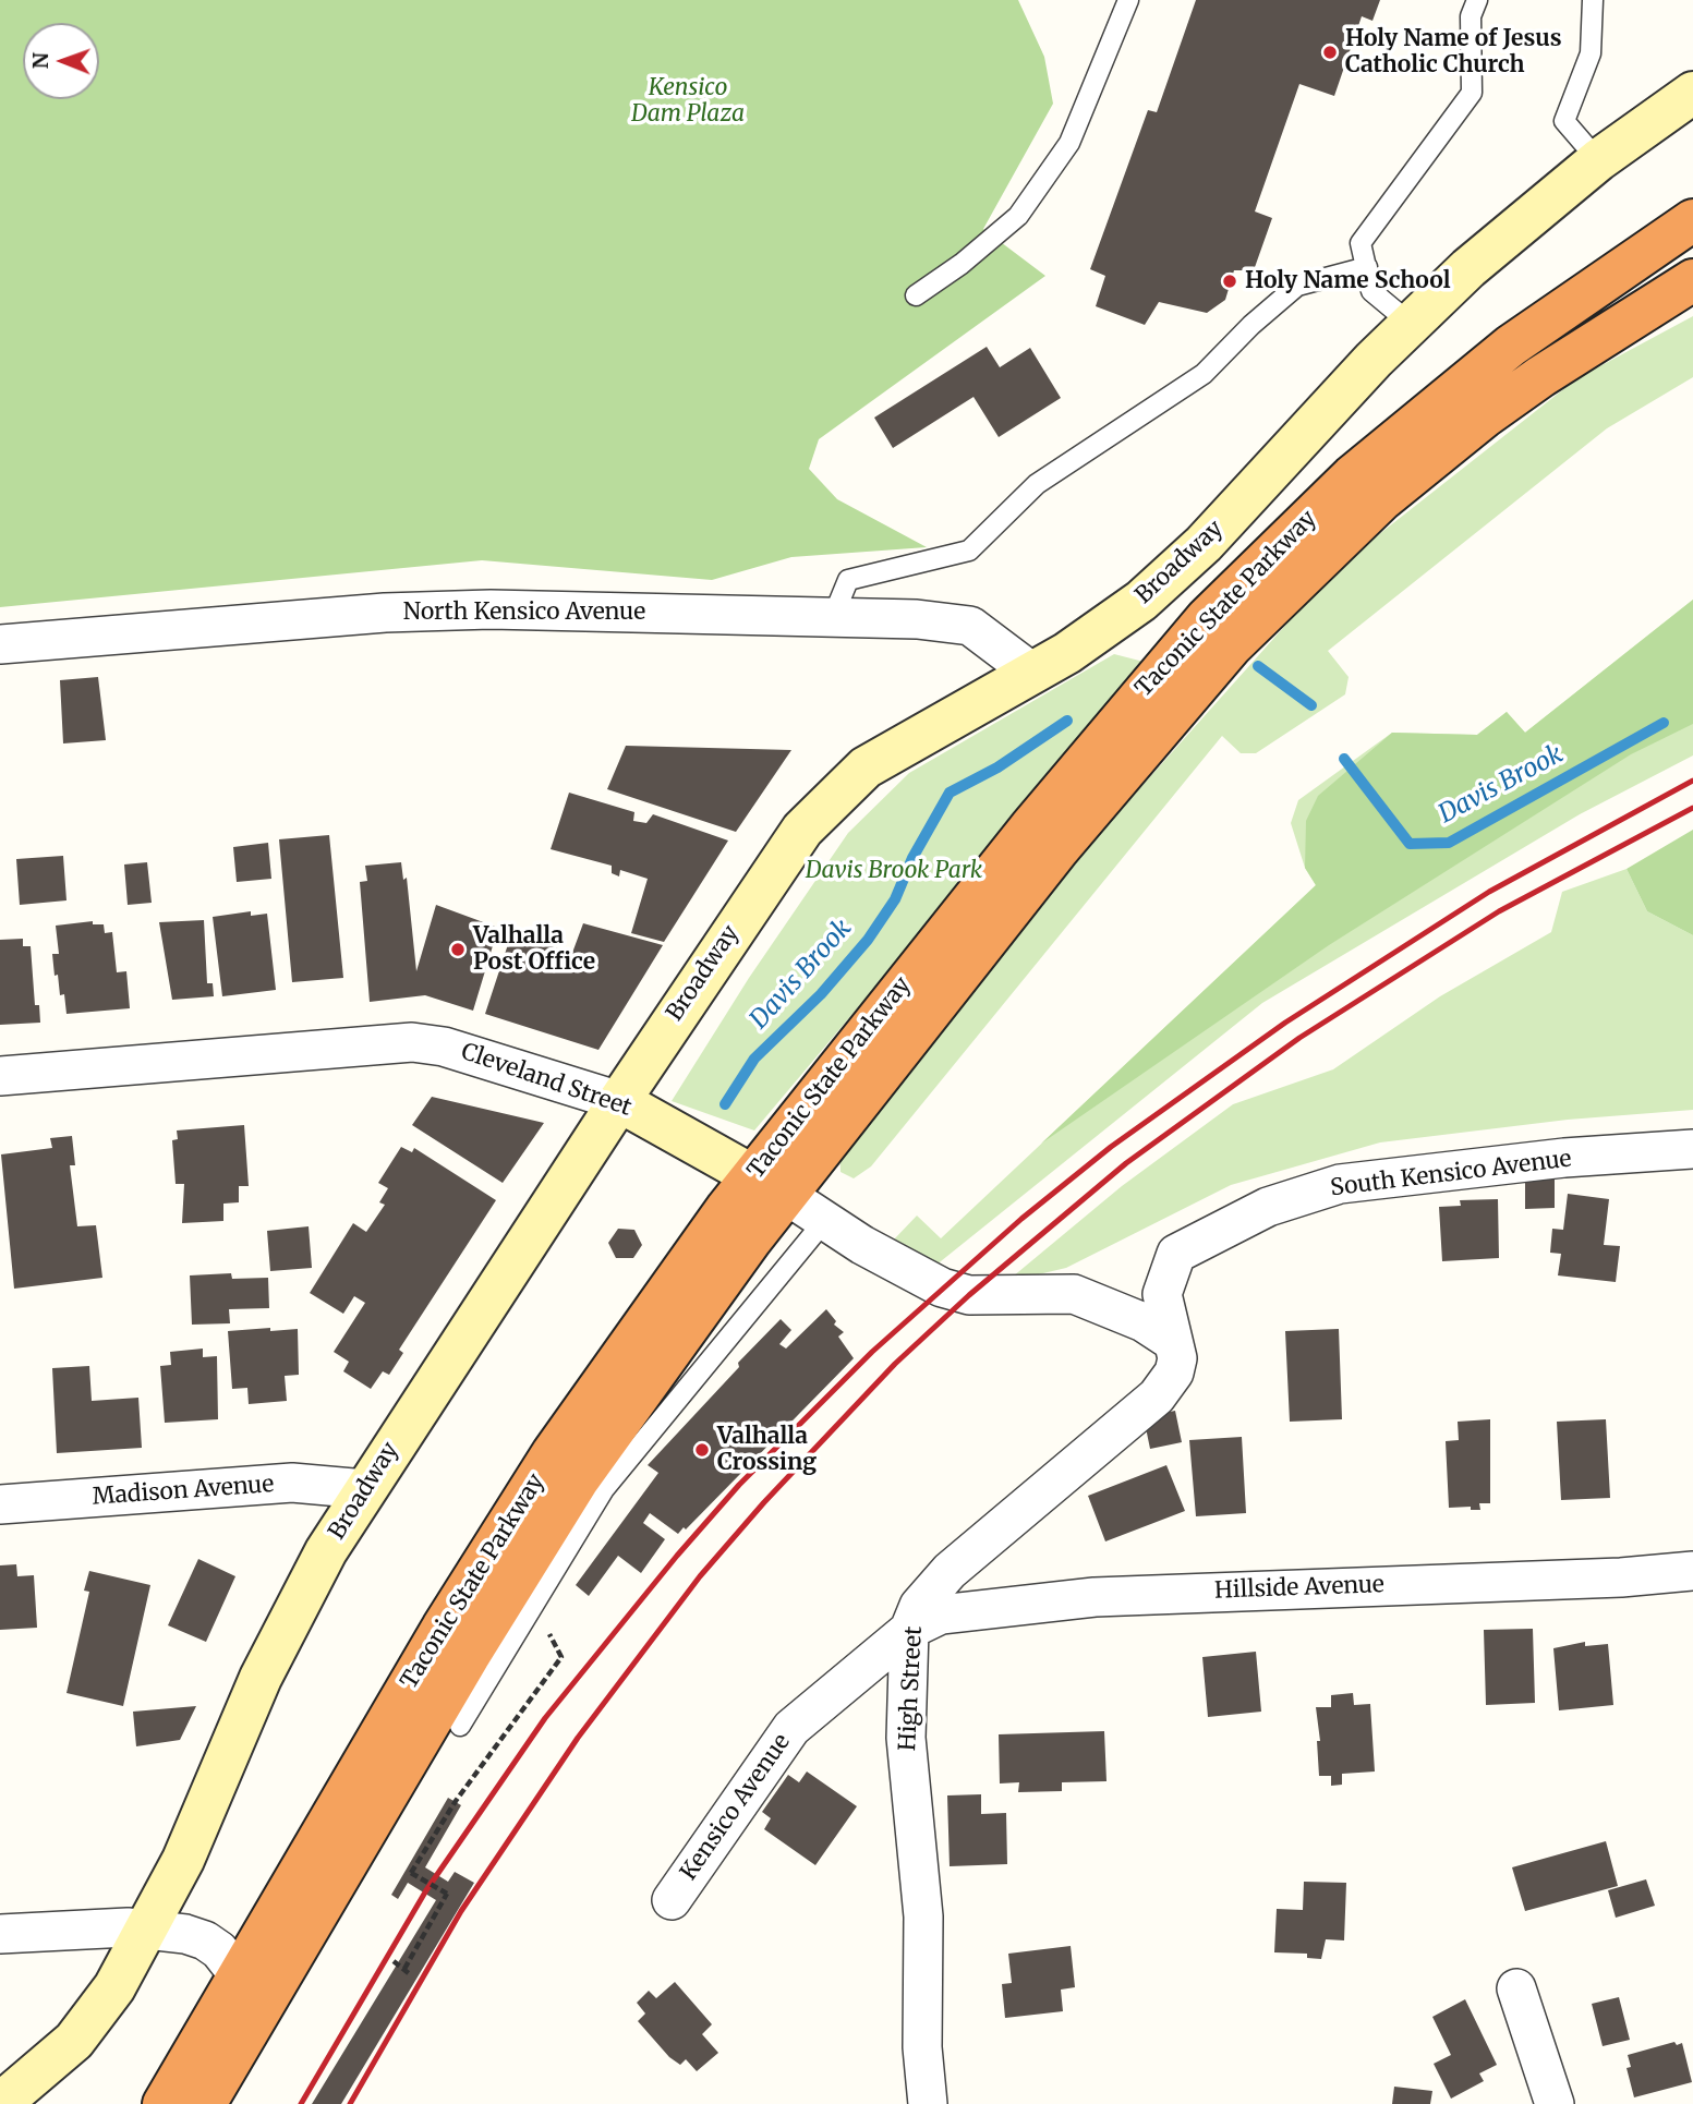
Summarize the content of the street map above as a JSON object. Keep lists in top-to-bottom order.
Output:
{
  "streets": {
    "highway": ["Taconic State Parkway"],
    "street": [
      "Broadway",
      "North Kensico Avenue",
      "Cleveland Street",
      "South Kensico Avenue",
      "Madison Avenue",
      "Hillside Avenue",
      "High Street",
      "Kensico Avenue"
    ]
  },
  "crossings": [
    ["Broadway", "North Kensico Avenue"],
    ["Broadway", "Cleveland Street"],
    ["Broadway", "Madison Avenue"],
    ["Taconic State Parkway", "Cleveland Street"],
    ["Cleveland Street", "South Kensico Avenue"],
    ["Cleveland Street", "High Street"],
    ["South Kensico Avenue", "High Street"],
    ["Hillside Avenue", "High Street"],
    ["Hillside Avenue", "Kensico Avenue"],
    ["High Street", "Kensico Avenue"]
  ],
  "water": ["Davis Brook"],
  "parks": ["Kensico Dam Plaza", "Davis Brook Park"],
  "places": [
    "Holy Name of Jesus Catholic Church",
    "Holy Name School",
    "Valhalla Post Office",
    "Valhalla Crossing"
  ],
  "north": "left"
}
